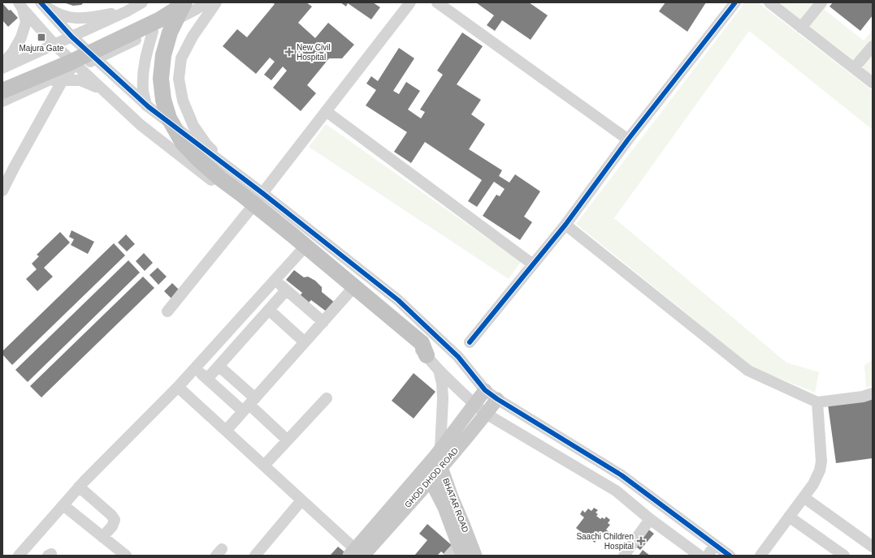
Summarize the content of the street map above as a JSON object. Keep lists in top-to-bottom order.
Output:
{
  "streets": {
    "main road": ["GHOD DHOD ROAD", "BHATAR ROAD"]
  },
  "crossings": [
    ["GHOD DHOD ROAD", "BHATAR ROAD"]
  ],
  "places": {
    "transit": ["Majura Gate"],
    "health": ["New Civil Hospital", "Saachi Children Hospital"]
  }
}
